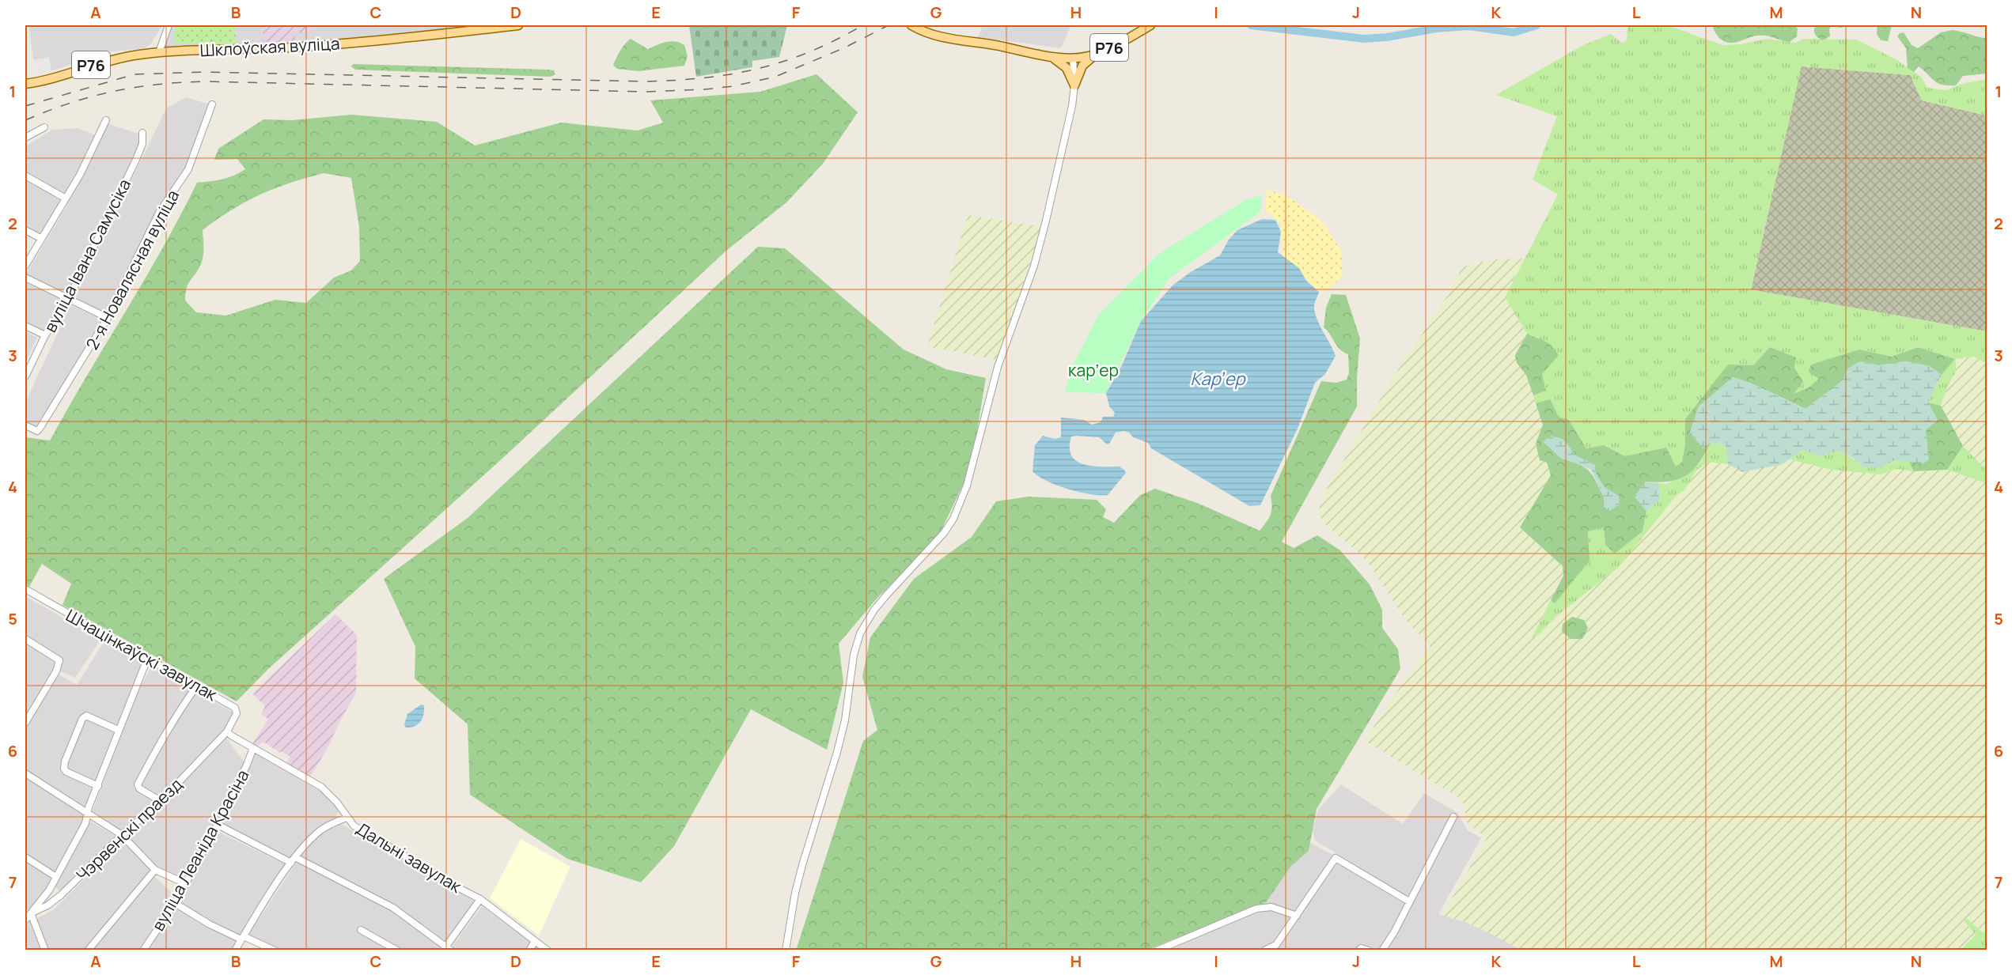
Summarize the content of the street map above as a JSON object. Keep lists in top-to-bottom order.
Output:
{
  "streets": {
    "main road": ["Шклоўская вуліца", "Р76"],
    "street": [
      "вуліца Івана Самусіка",
      "2-я Новалясная вуліца",
      "Шчацінкаўскі завулак",
      "Чэрвенскі праезд",
      "вуліца Леаніда Красіна",
      "Дальні завулак"
    ]
  },
  "crossings": [
    ["Шчацінкаўскі завулак", "Чэрвенскі праезд"],
    ["Шчацінкаўскі завулак", "Дальні завулак"],
    ["Чэрвенскі праезд", "Дальні завулак"],
    ["вуліца Леаніда Красіна", "Дальні завулак"]
  ],
  "water": ["Карʼер"],
  "parks": ["карʼер"],
  "grid": {
    "columns": [
      "A",
      "B",
      "C",
      "D",
      "E",
      "F",
      "G",
      "H",
      "I",
      "J",
      "K",
      "L",
      "M",
      "N"
    ],
    "rows": [
      "1",
      "2",
      "3",
      "4",
      "5",
      "6",
      "7"
    ]
  }
}
